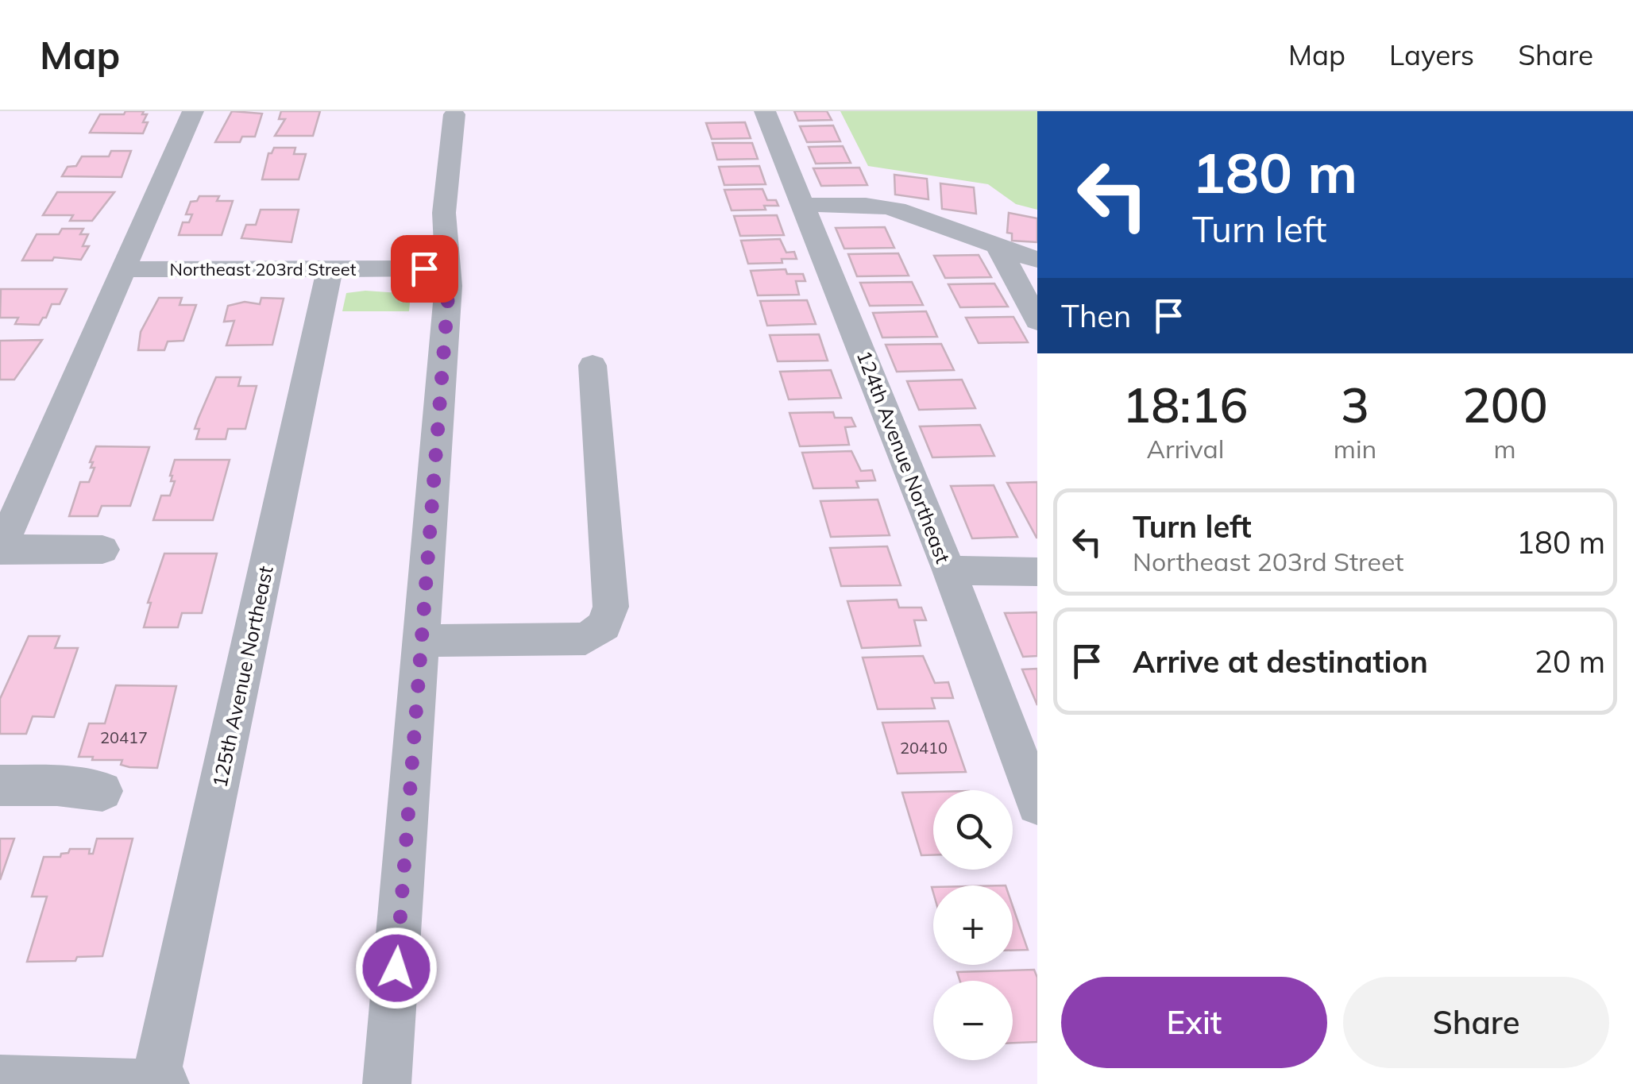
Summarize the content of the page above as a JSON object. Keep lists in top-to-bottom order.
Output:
{
  "streets": {
    "street": ["Northeast 203rd Street", "124th Avenue Northeast", "125th Avenue Northeast"]
  },
  "crossings": [
    ["Northeast 203rd Street", "125th Avenue Northeast"]
  ],
  "house_numbers": ["20417", "20410"],
  "page": {
    "header": "Map",
    "nav": ["Map", "Layers", "Share"],
    "turn": ["180 m", "Turn left"],
    "then": "Then",
    "eta": [
      "18:16",
      "Arrival",
      "3",
      "min",
      "200",
      "m"
    ],
    "list": [
      {
        "name": "Turn left",
        "note": "Northeast 203rd Street",
        "value": "180 m"
      },
      {
        "name": "Arrive at destination",
        "value": "20 m"
      }
    ],
    "map_buttons": ["+", "−"],
    "buttons": ["Exit", "Share"]
  }
}
